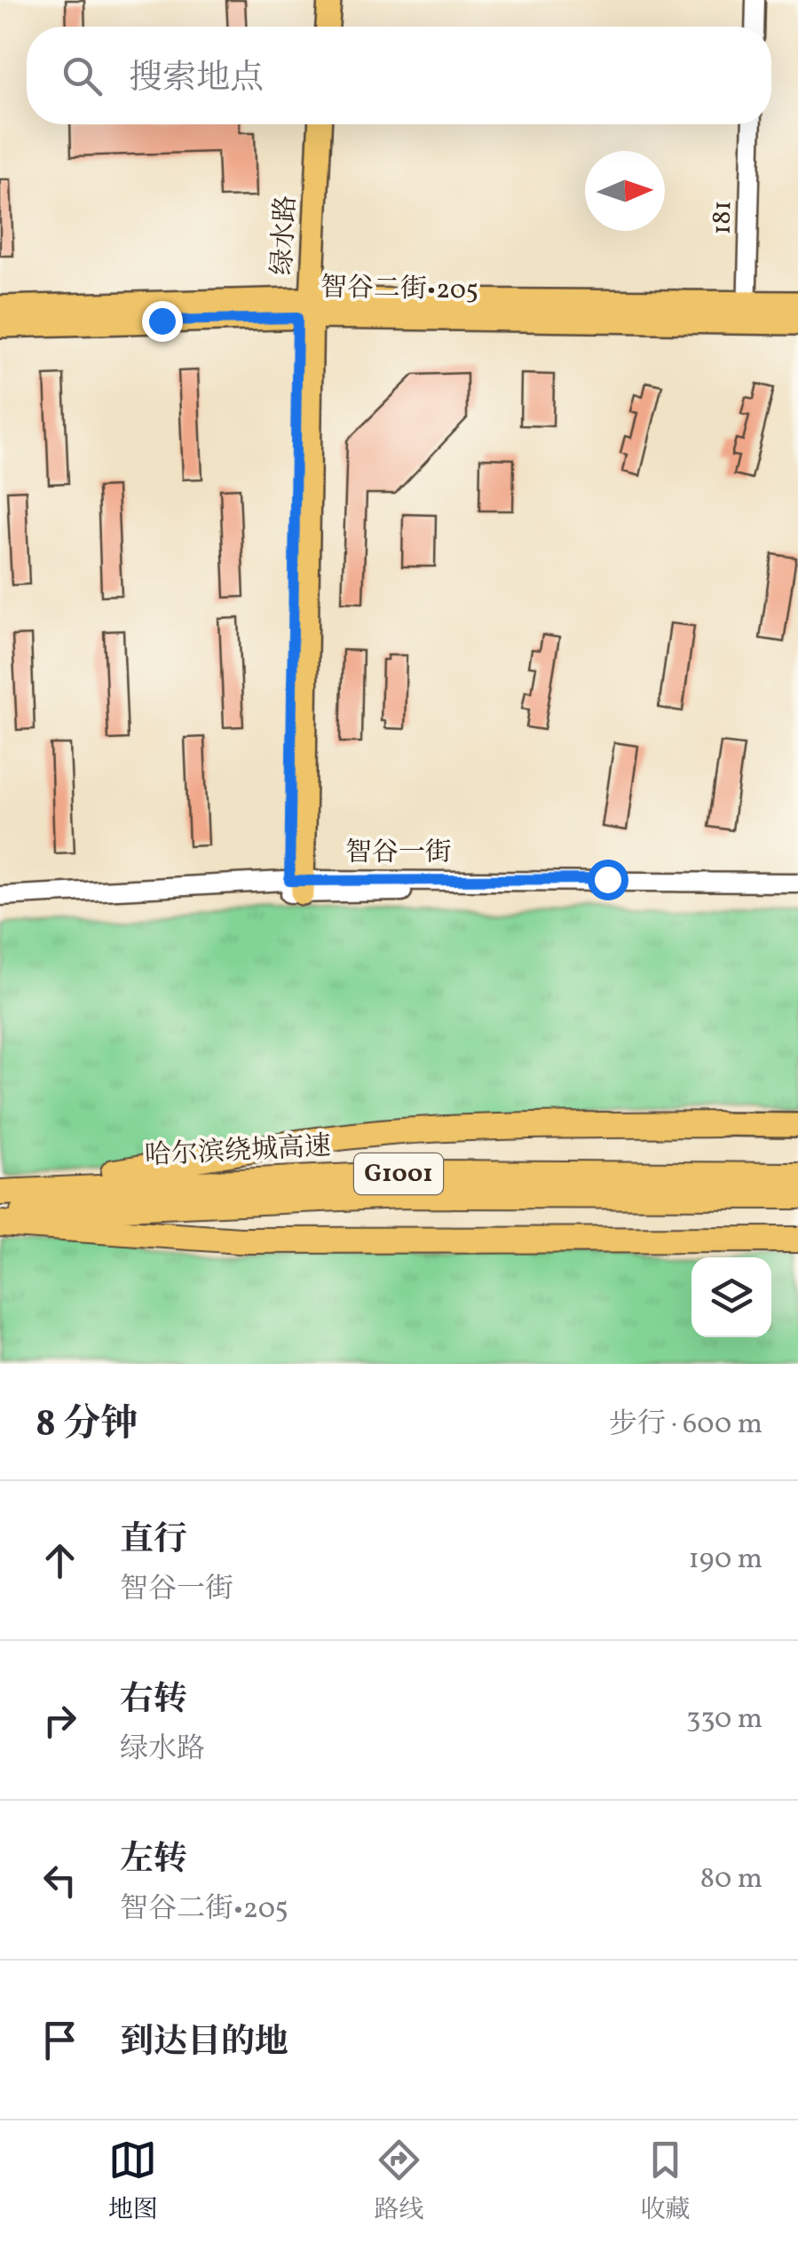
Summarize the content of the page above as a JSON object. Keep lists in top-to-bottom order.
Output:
{
  "streets": {
    "highway": ["哈尔滨绕城高速", "G1001"],
    "main road": ["绿水路", "智谷二街•205"],
    "street": ["181", "智谷一街"]
  },
  "crossings": [
    ["181", "智谷二街•205"],
    ["绿水路", "智谷二街•205"],
    ["绿水路", "智谷一街"]
  ],
  "north": "right",
  "page": {
    "search": "搜索地点",
    "heading": ["8 分钟", "步行 · 600 m"],
    "list": [
      ["直行", "智谷一街", "190 m"],
      ["右转", "绿水路", "330 m"],
      ["左转", "智谷二街•205", "80 m"],
      "到达目的地"
    ],
    "nav": ["地图", "路线", "收藏"]
  }
}
